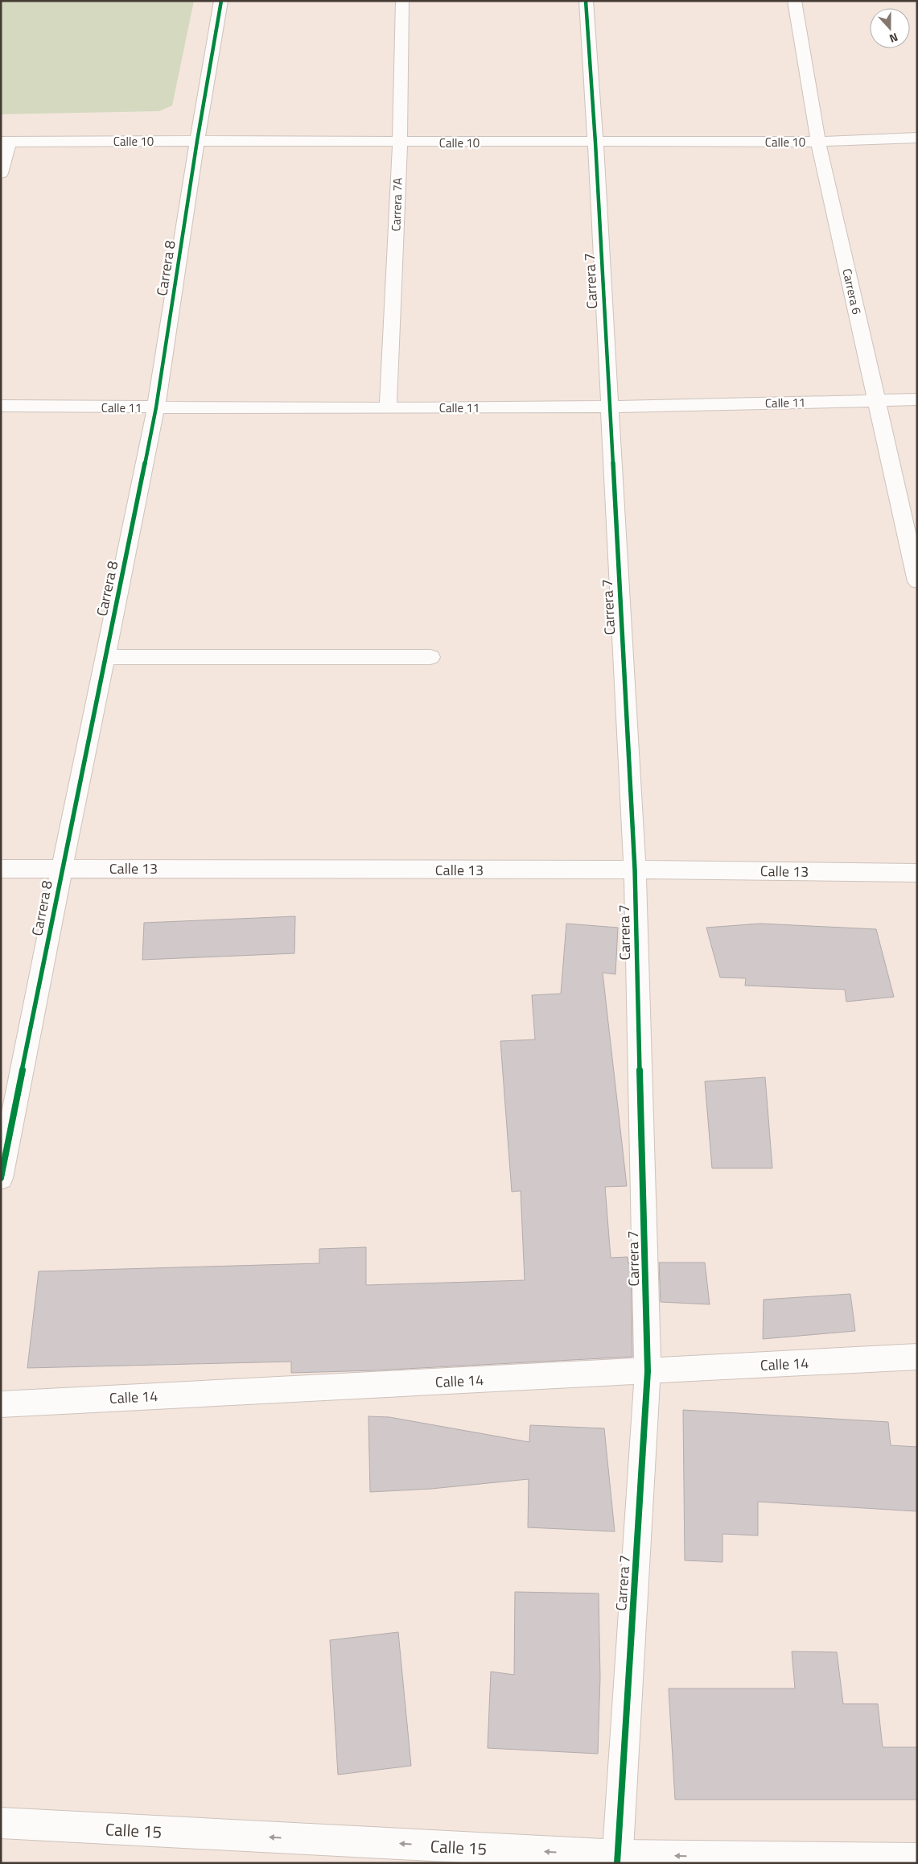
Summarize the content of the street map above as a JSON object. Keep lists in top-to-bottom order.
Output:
{
  "streets": {
    "street": [
      "Calle 10",
      "Carrera 7A",
      "Carrera 8",
      "Carrera 7",
      "Carrera 6",
      "Calle 11",
      "Calle 13",
      "Calle 14",
      "Calle 15"
    ]
  },
  "crossings": [
    ["Calle 10", "Carrera 7A"],
    ["Calle 10", "Carrera 8"],
    ["Calle 10", "Carrera 7"],
    ["Calle 10", "Carrera 6"],
    ["Carrera 7A", "Calle 11"],
    ["Carrera 8", "Calle 11"],
    ["Carrera 8", "Calle 13"],
    ["Carrera 7", "Calle 11"],
    ["Carrera 7", "Calle 13"],
    ["Carrera 7", "Calle 14"],
    ["Carrera 7", "Calle 15"],
    ["Carrera 6", "Calle 11"]
  ],
  "one_way": ["Calle 15"],
  "north": "bottom"
}
